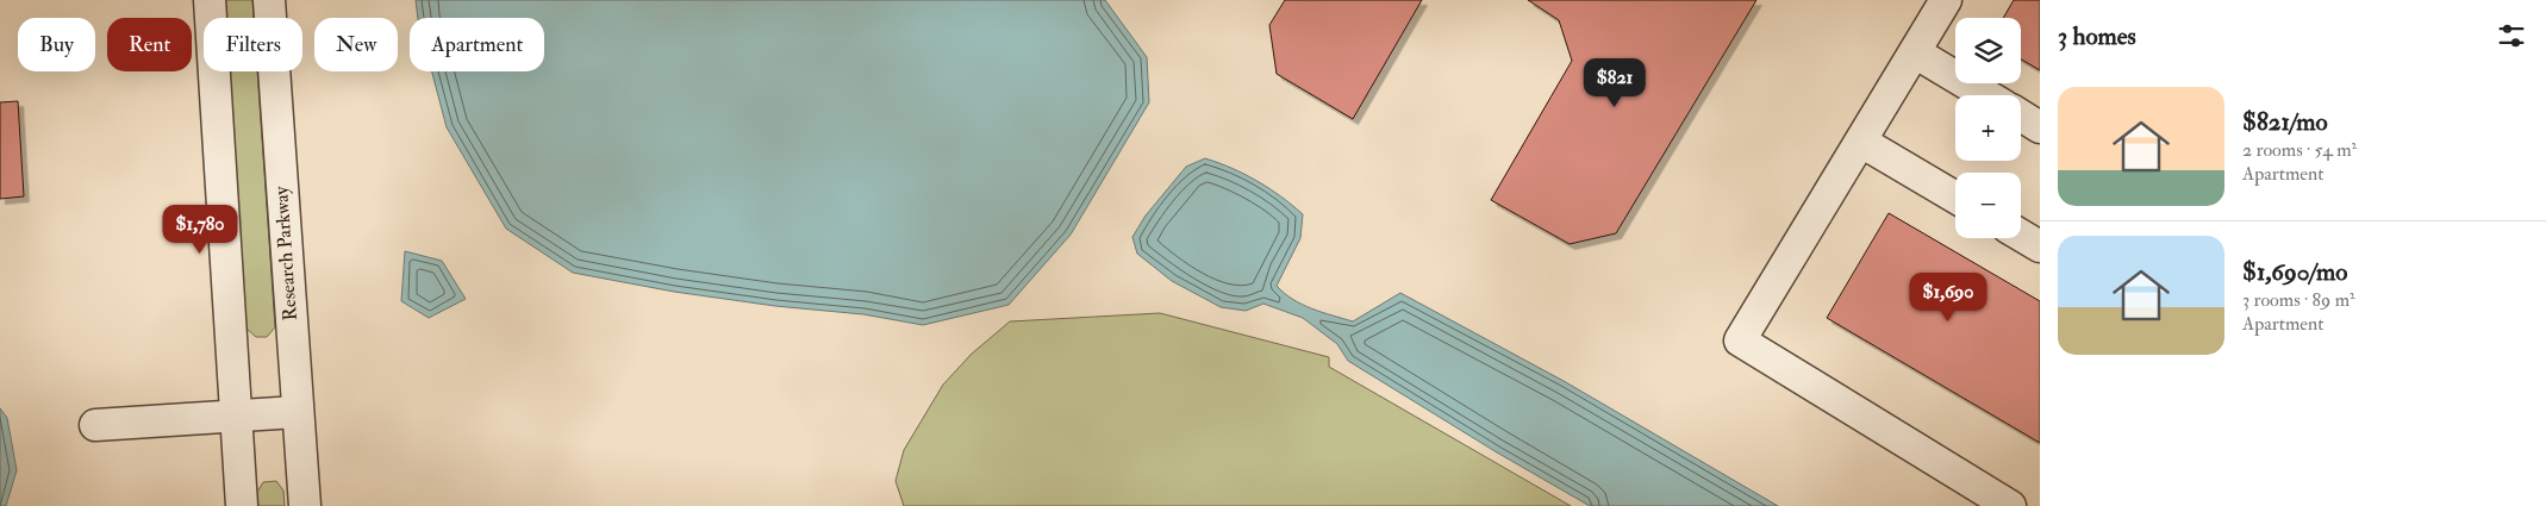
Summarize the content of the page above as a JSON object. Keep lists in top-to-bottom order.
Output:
{
  "streets": {
    "street": ["Research Parkway"]
  },
  "page": {
    "heading": "3 homes",
    "map_buttons": ["+", "−"],
    "chip": [
      "Buy",
      "Rent",
      "Filters",
      "New",
      "Apartment"
    ],
    "price": ["$821", "$1,780", "$1,690"],
    "list": [
      {
        "name": "$821/mo",
        "note": "2 rooms · 54 m² · Apartment"
      },
      {
        "name": "$1,690/mo",
        "note": "3 rooms · 89 m² · Apartment"
      }
    ]
  }
}
